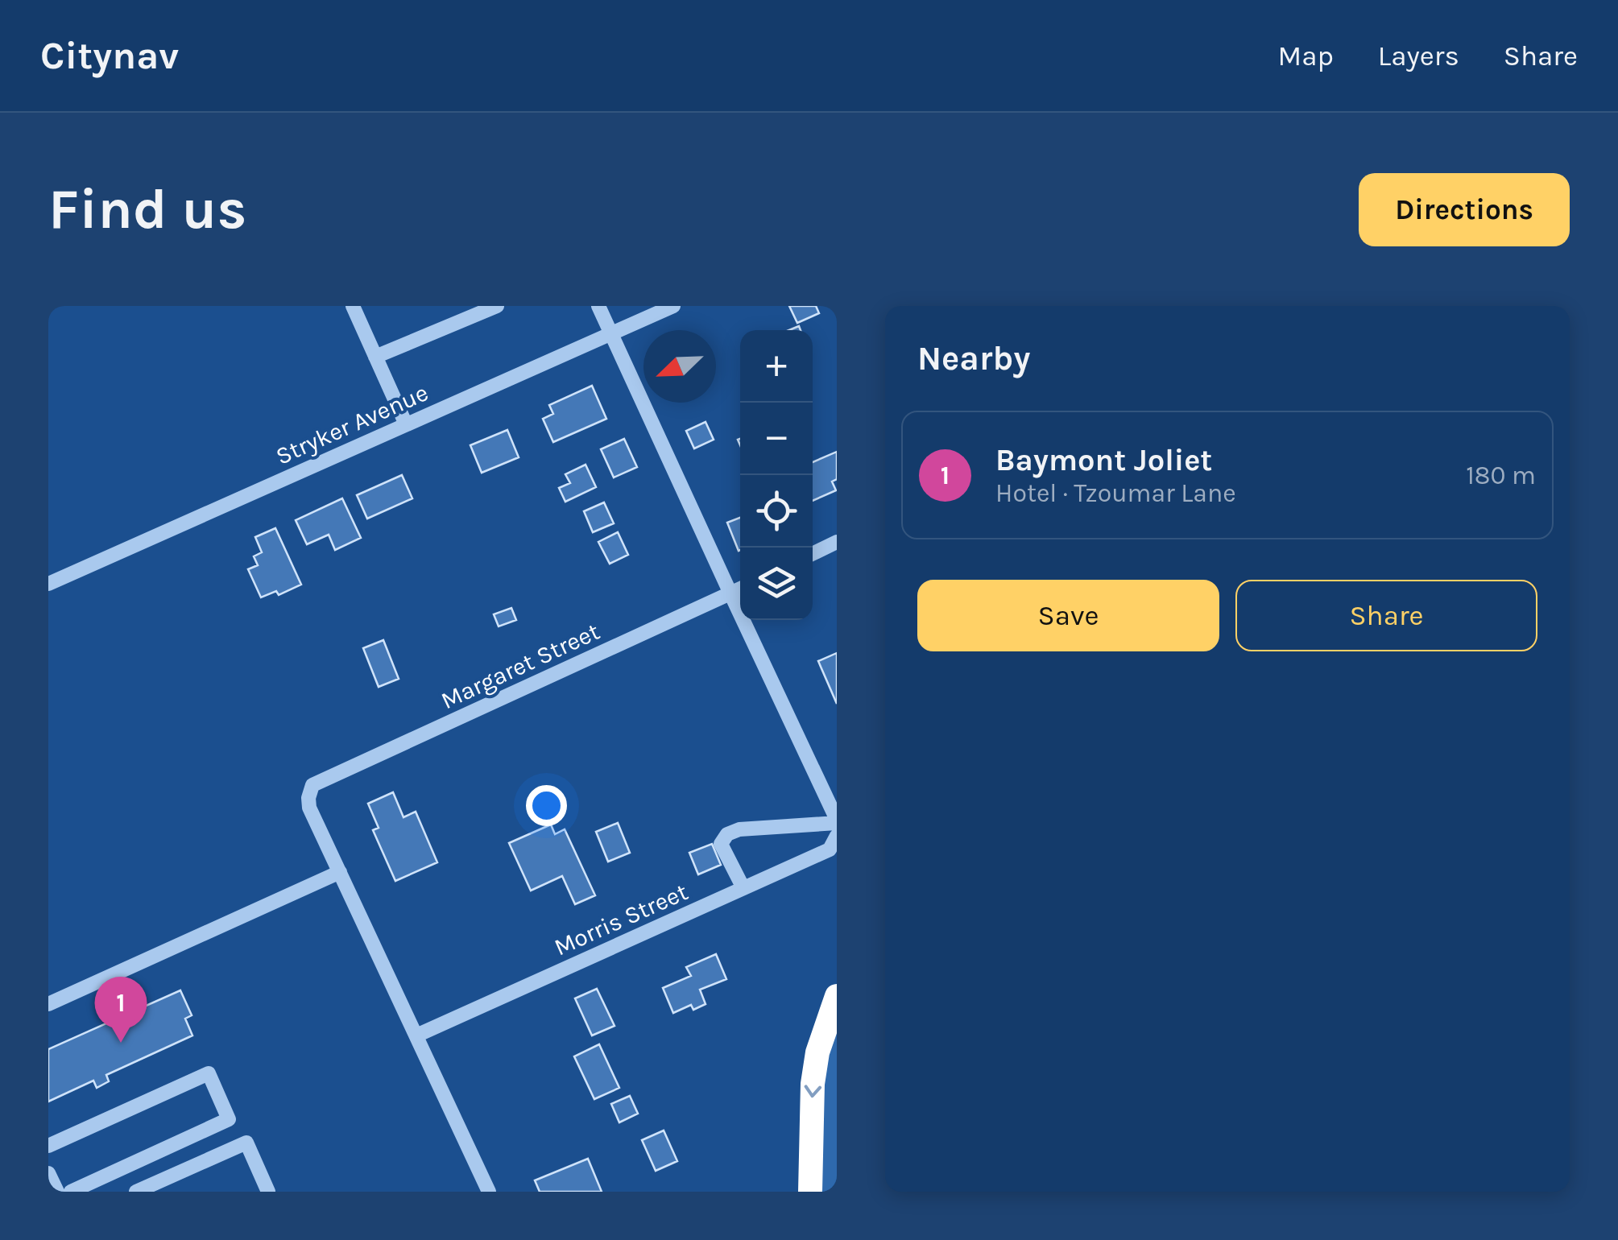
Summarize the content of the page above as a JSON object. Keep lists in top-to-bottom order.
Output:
{
  "streets": {
    "street": ["Stryker Avenue", "Margaret Street", "Morris Street"]
  },
  "north": "bottom left",
  "page": {
    "header": "Citynav",
    "nav": ["Map", "Layers", "Share"],
    "buttons": [
      "Directions",
      ["Save", "Share"]
    ],
    "title": "Find us",
    "heading": "Nearby",
    "map_buttons": ["+", "−"],
    "list": [
      {
        "mark": "1",
        "name": "Baymont Joliet",
        "note": "Hotel · Tzoumar Lane",
        "value": "180 m"
      }
    ],
    "pins": "1"
  }
}
